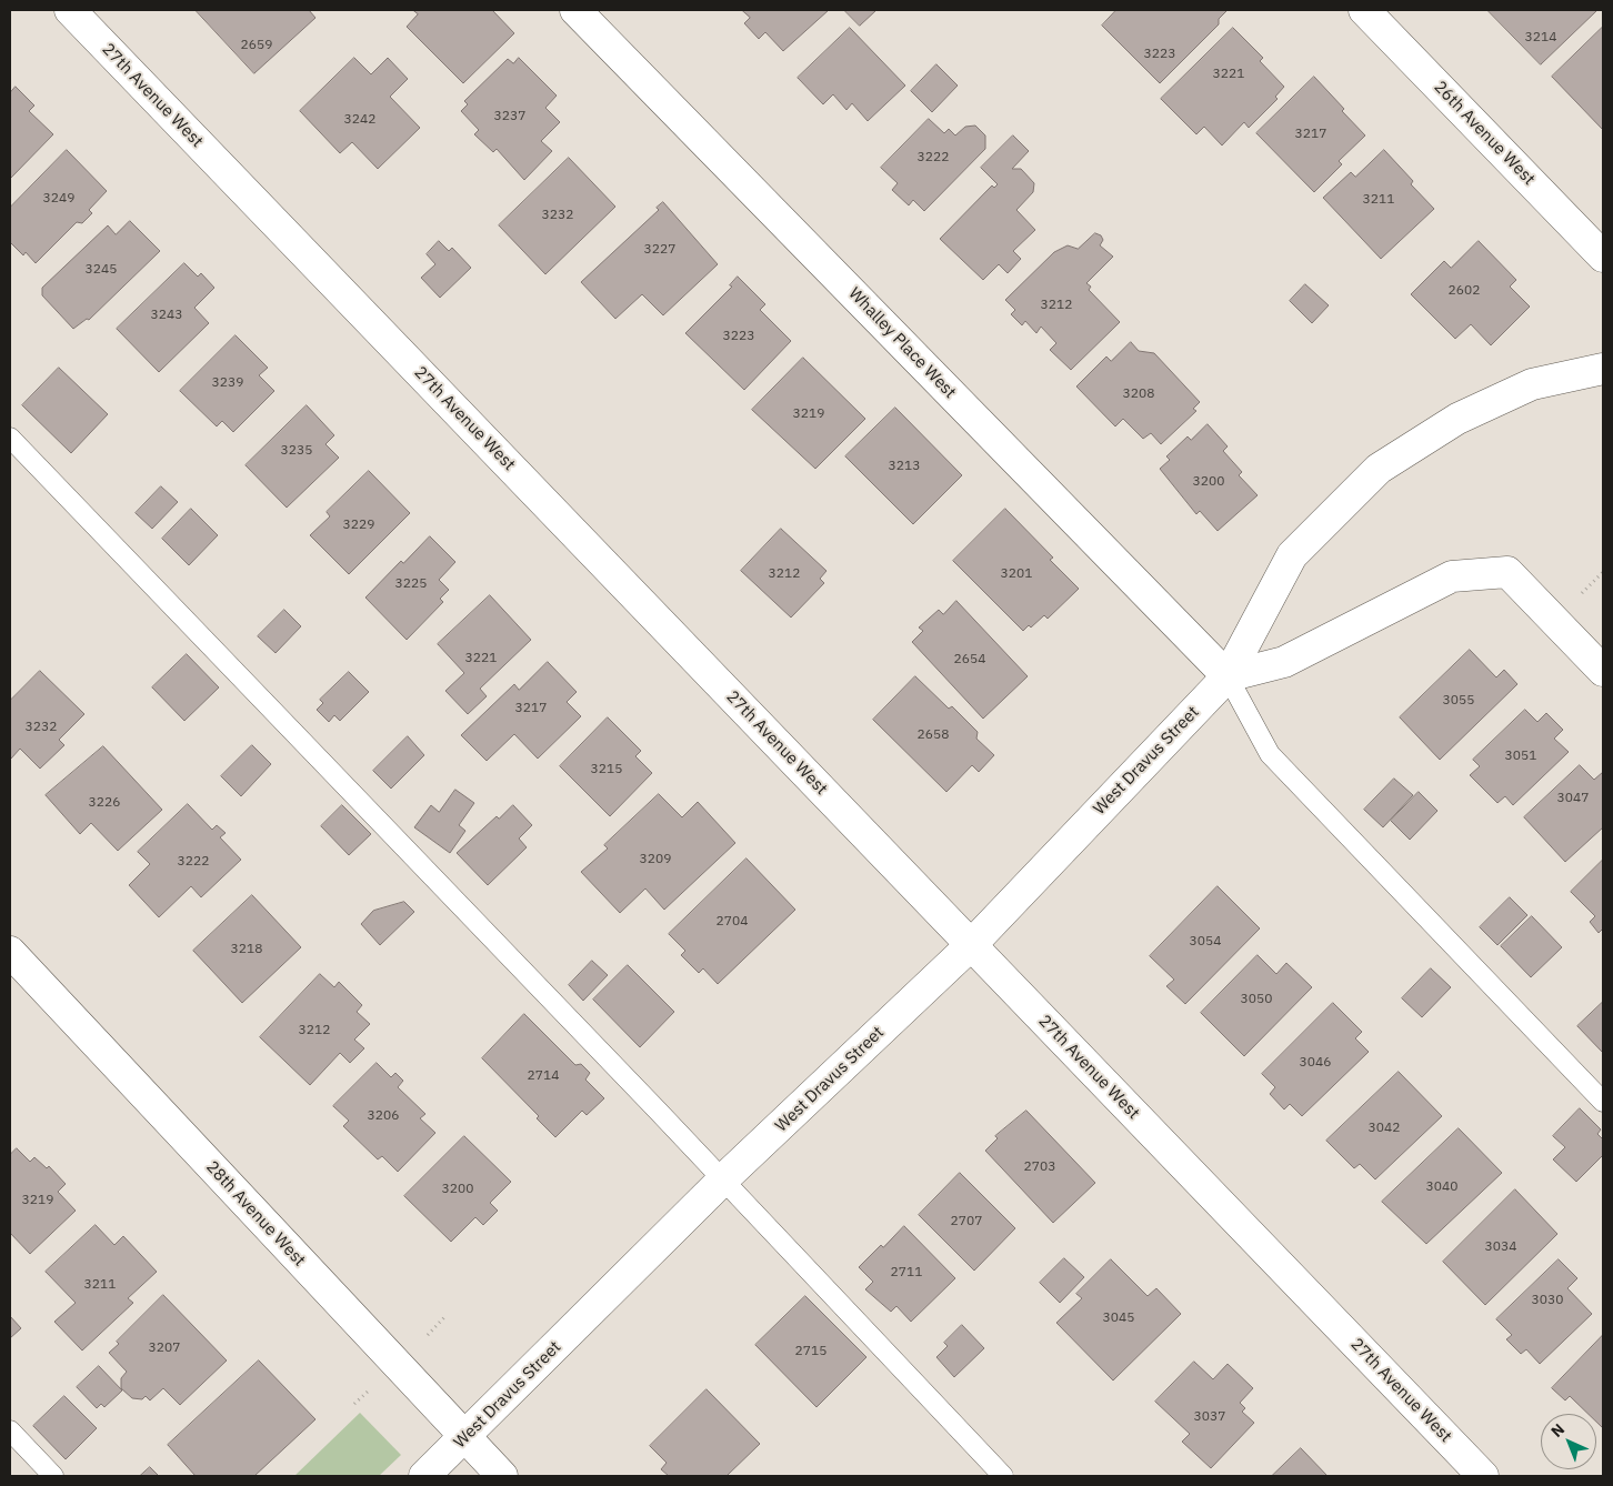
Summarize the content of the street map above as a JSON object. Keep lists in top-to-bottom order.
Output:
{
  "streets": {
    "street": [
      "27th Avenue West",
      "26th Avenue West",
      "Whalley Place West",
      "West Dravus Street",
      "28th Avenue West"
    ]
  },
  "crossings": [
    ["27th Avenue West", "West Dravus Street"],
    ["Whalley Place West", "West Dravus Street"],
    ["West Dravus Street", "28th Avenue West"]
  ],
  "house_numbers": [
    "3214",
    "2659",
    "3223",
    "3221",
    "3237",
    "3242",
    "3217",
    "3222",
    "3249",
    "3211",
    "3232",
    "3227",
    "3245",
    "2602",
    "3212",
    "3243",
    "3223",
    "3239",
    "3208",
    "3219",
    "3235",
    "3213",
    "3200",
    "3229",
    "3212",
    "3201",
    "3225",
    "3221",
    "2654",
    "3055",
    "3217",
    "3232",
    "2658",
    "3051",
    "3215",
    "3047",
    "3226",
    "3209",
    "3222",
    "2704",
    "3054",
    "3218",
    "3050",
    "3212",
    "3046",
    "2714",
    "3206",
    "3042",
    "2703",
    "3040",
    "3200",
    "3219",
    "2707",
    "3034",
    "2711",
    "3211",
    "3030",
    "3045",
    "3207",
    "2715",
    "3037"
  ],
  "north": "top left"
}
